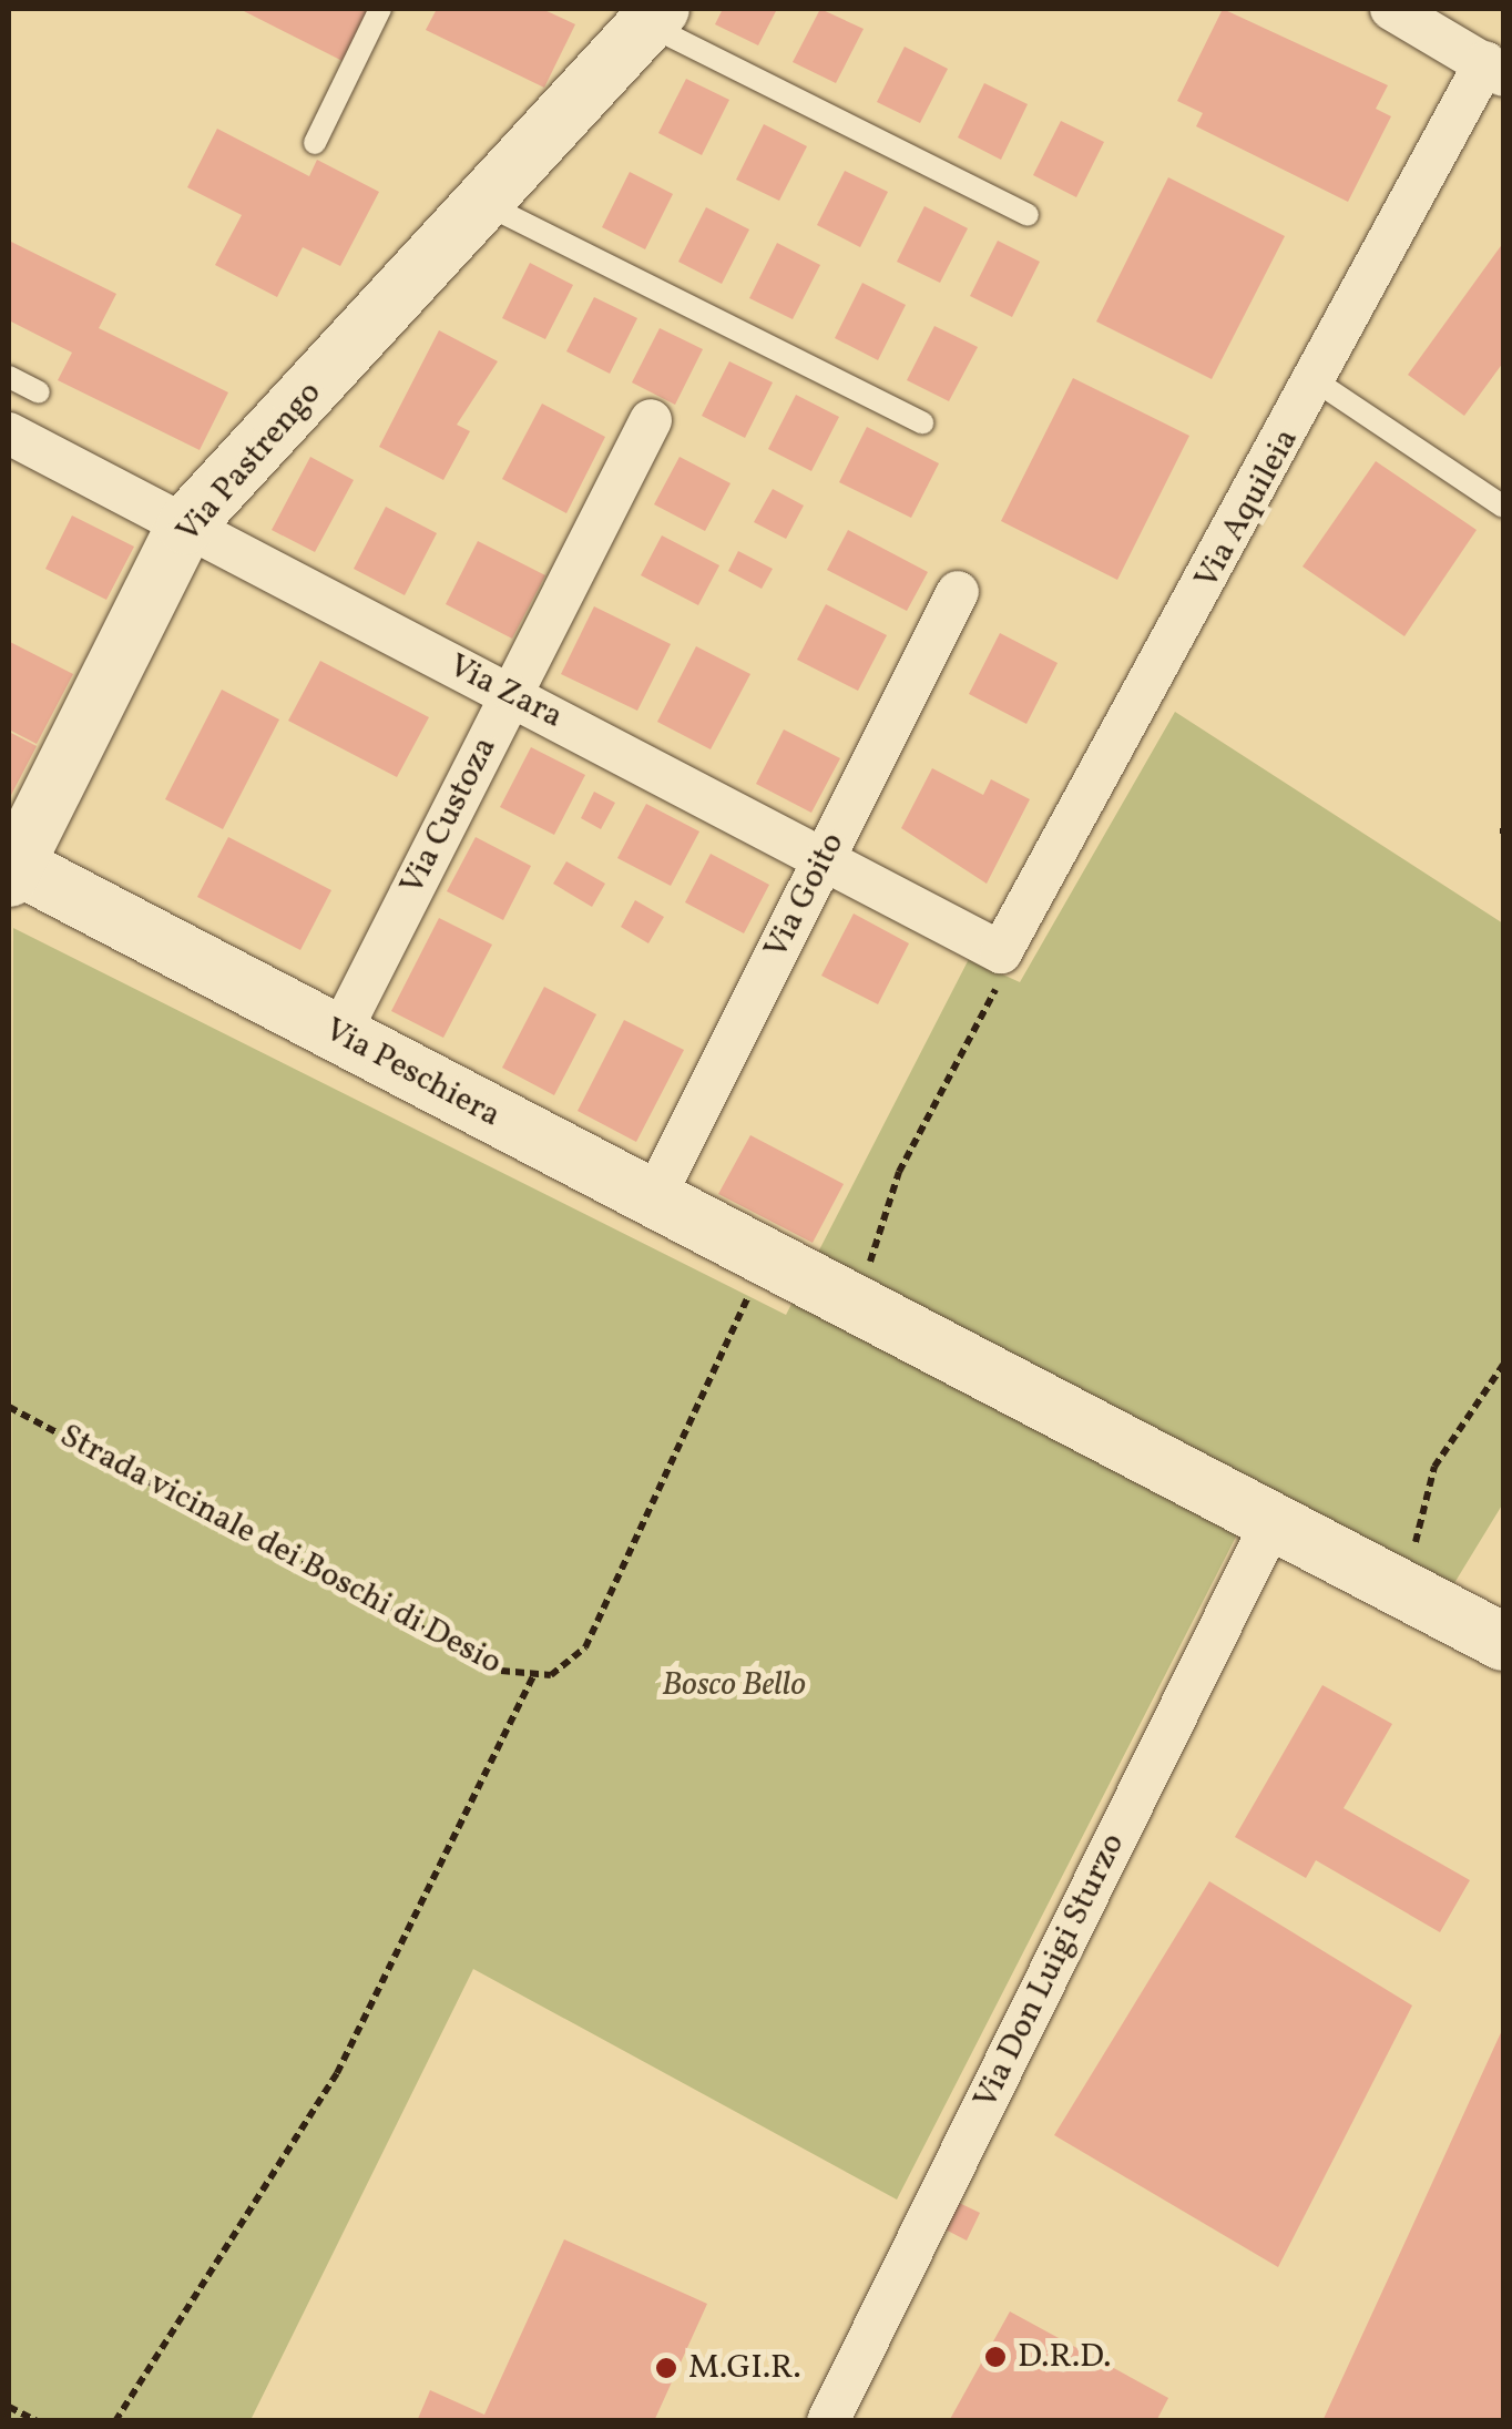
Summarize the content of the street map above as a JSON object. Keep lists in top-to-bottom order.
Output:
{
  "streets": {
    "street": [
      "Via Pastrengo",
      "Via Aquileia",
      "Via Zara",
      "Via Custoza",
      "Via Goito",
      "Via Peschiera",
      "Via Don Luigi Sturzo"
    ],
    "path": ["Strada vicinale dei Boschi di Desio"]
  },
  "crossings": [
    ["Via Pastrengo", "Via Zara"],
    ["Via Pastrengo", "Via Peschiera"],
    ["Via Aquileia", "Via Zara"],
    ["Via Zara", "Via Custoza"],
    ["Via Zara", "Via Goito"],
    ["Via Custoza", "Via Peschiera"],
    ["Via Goito", "Via Peschiera"],
    ["Via Peschiera", "Strada vicinale dei Boschi di Desio"]
  ],
  "parks": ["Bosco Bello"],
  "places": ["D.R.D.", "M.GI.R."]
}
